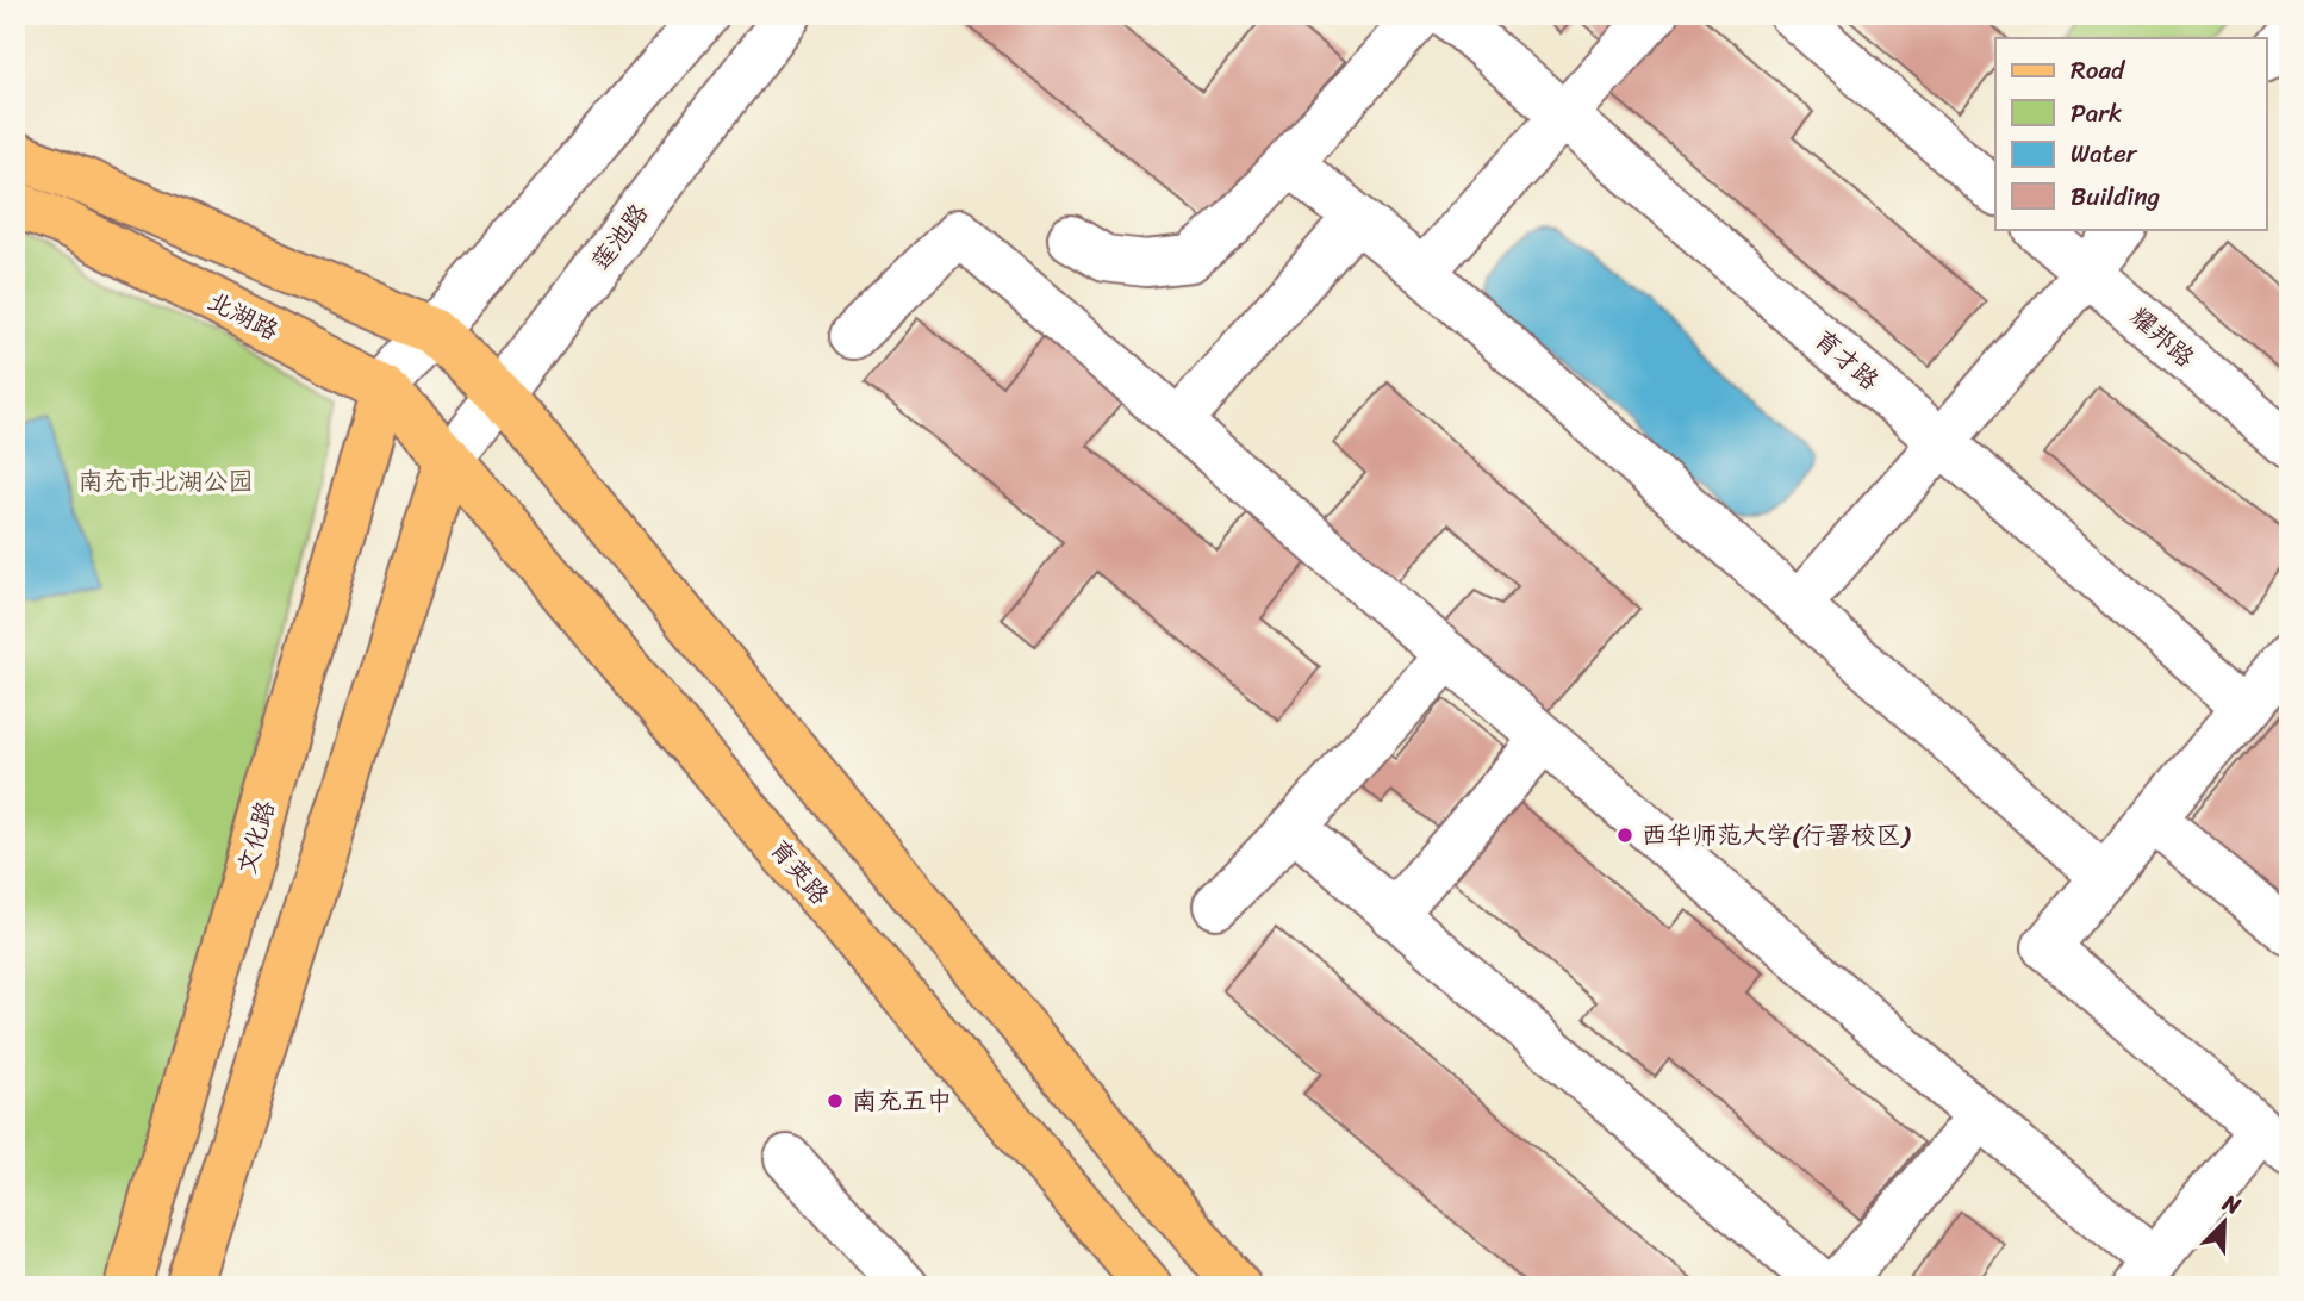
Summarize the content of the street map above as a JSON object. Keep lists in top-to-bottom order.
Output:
{
  "streets": {
    "main road": ["北湖路", "文化路", "育英路"],
    "street": ["莲池路", "耀邦路", "育才路"]
  },
  "crossings": [
    ["莲池路", "北湖路"],
    ["莲池路", "育英路"],
    ["北湖路", "文化路"],
    ["北湖路", "育英路"]
  ],
  "parks": ["南充市北湖公园"],
  "places": ["西华师范大学(行署校区)", "南充五中"],
  "legend": [
    "Road",
    "Park",
    "Water",
    "Building"
  ],
  "north": "top right"
}
